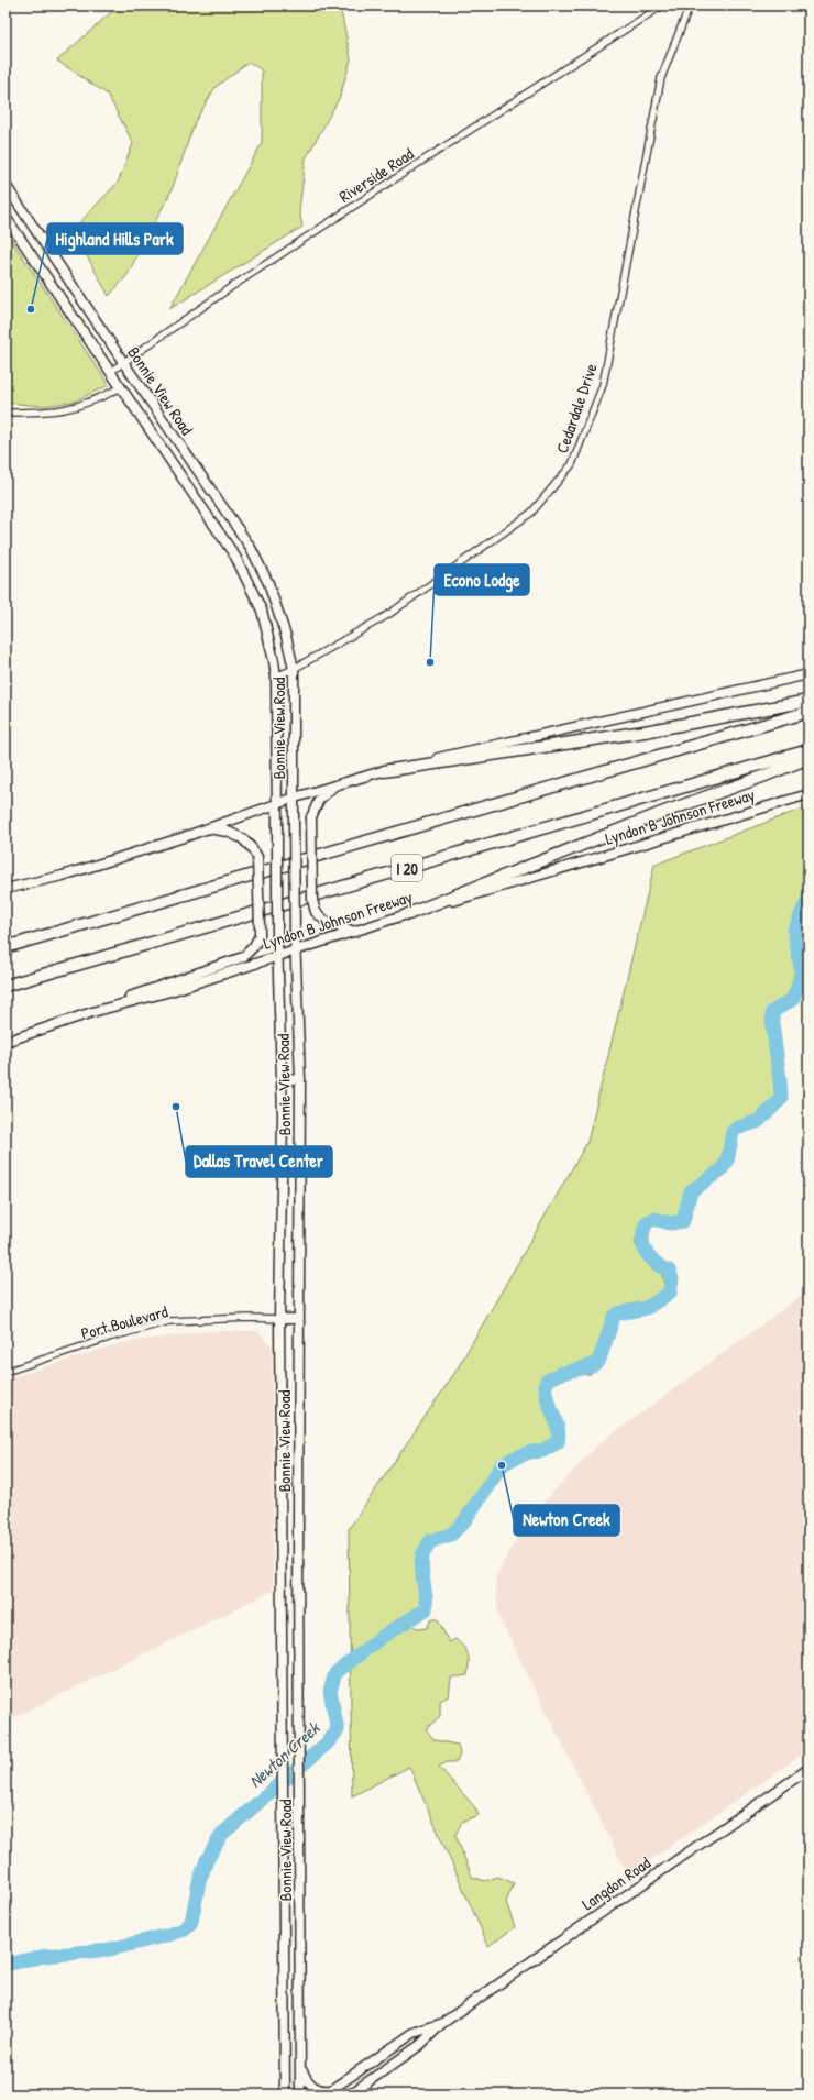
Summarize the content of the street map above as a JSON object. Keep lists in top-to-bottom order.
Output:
{
  "streets": {
    "highway": ["Lyndon B Johnson Freeway", "I 20"],
    "main road": ["Bonnie View Road", "Langdon Road"],
    "street": ["Riverside Road", "Cedardale Drive", "Port Boulevard"]
  },
  "crossings": [
    ["Riverside Road", "Bonnie View Road"],
    ["Bonnie View Road", "Cedardale Drive"],
    ["Bonnie View Road", "Lyndon B Johnson Freeway"],
    ["Bonnie View Road", "Port Boulevard"]
  ],
  "water": ["Newton Creek"],
  "places": [
    "Highland Hills Park",
    "Econo Lodge",
    "Dallas Travel Center",
    "Newton Creek"
  ]
}
